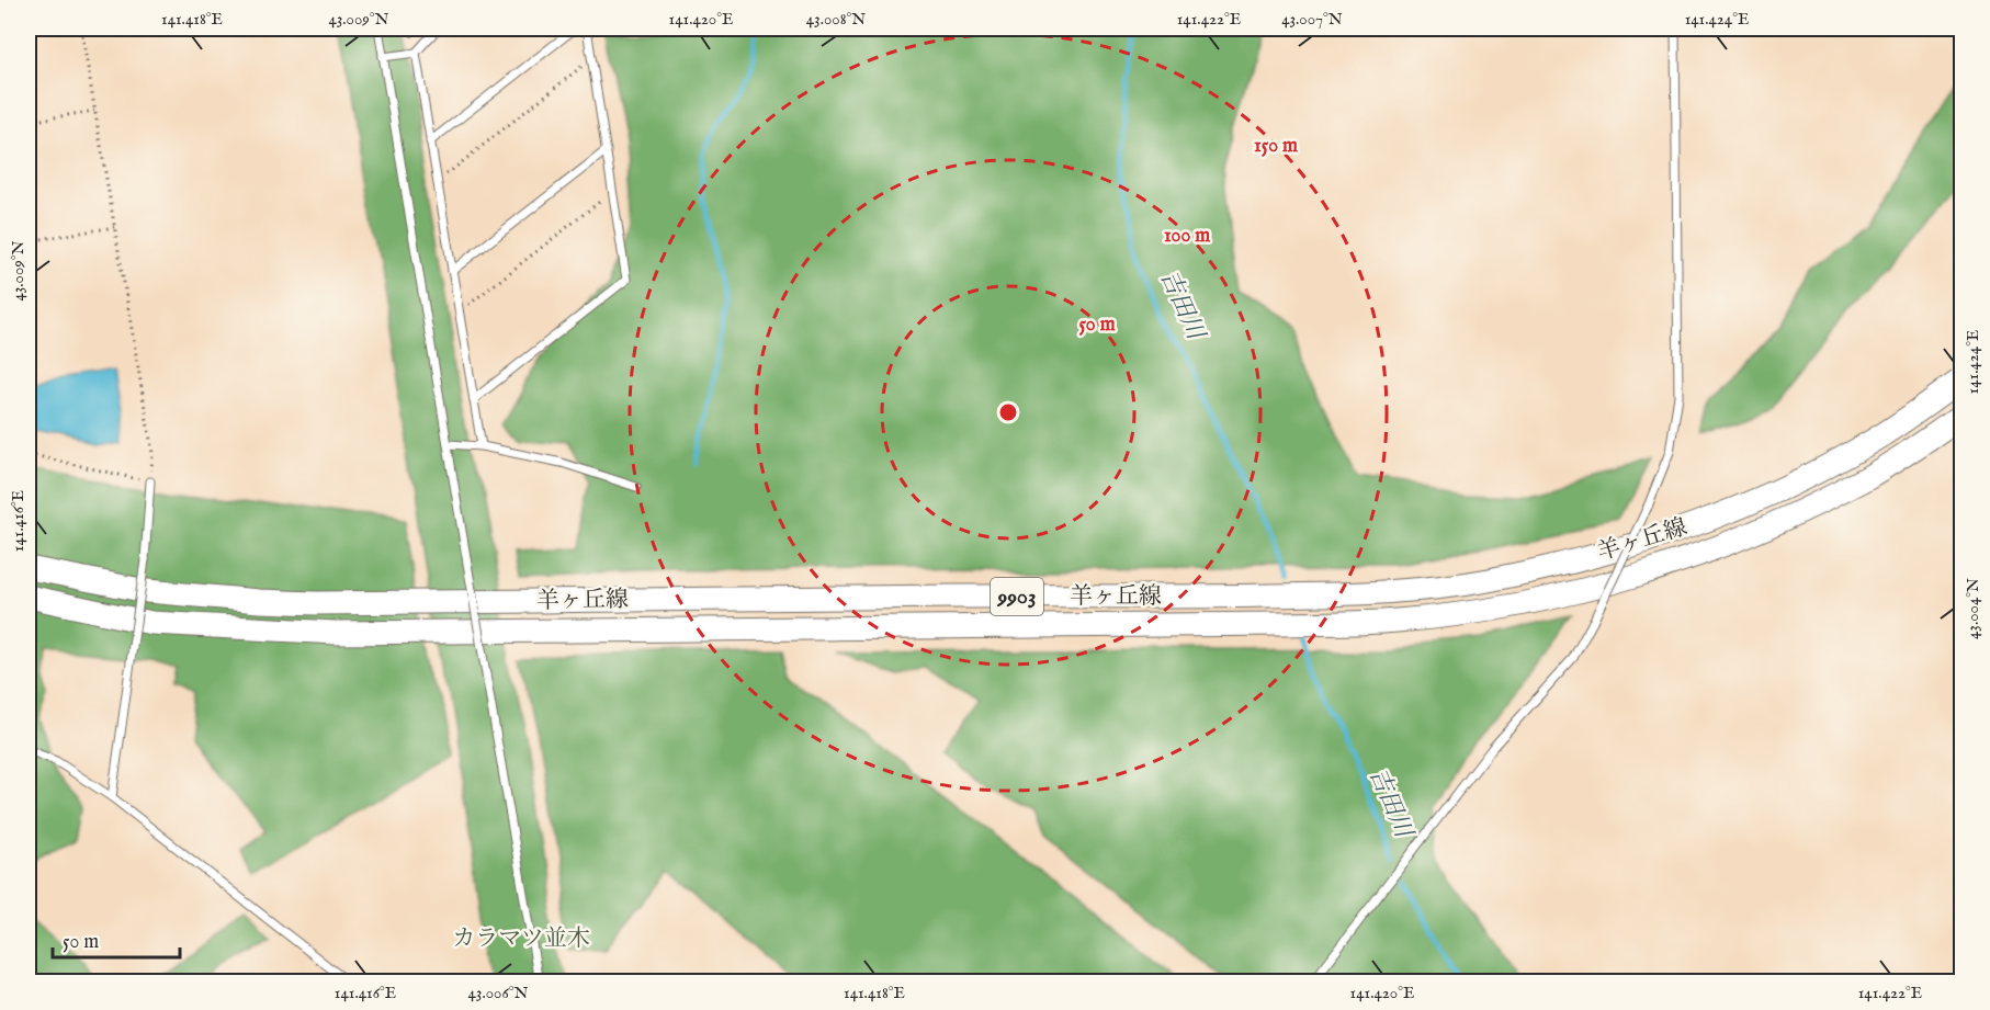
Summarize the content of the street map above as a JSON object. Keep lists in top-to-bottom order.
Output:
{
  "streets": {
    "main road": ["羊ヶ丘線", "9903"]
  },
  "water": ["吉田川"],
  "parks": ["カラマツ並木"],
  "scale_bar": "50 m",
  "coordinates": [
    "141.418°E",
    "43.009°N",
    "141.420°E",
    "43.008°N",
    "141.422°E",
    "43.007°N",
    "141.424°E",
    "141.416°E",
    "43.004°N",
    "43.006°N"
  ],
  "rings": ["150 m", "100 m", "50 m"]
}
